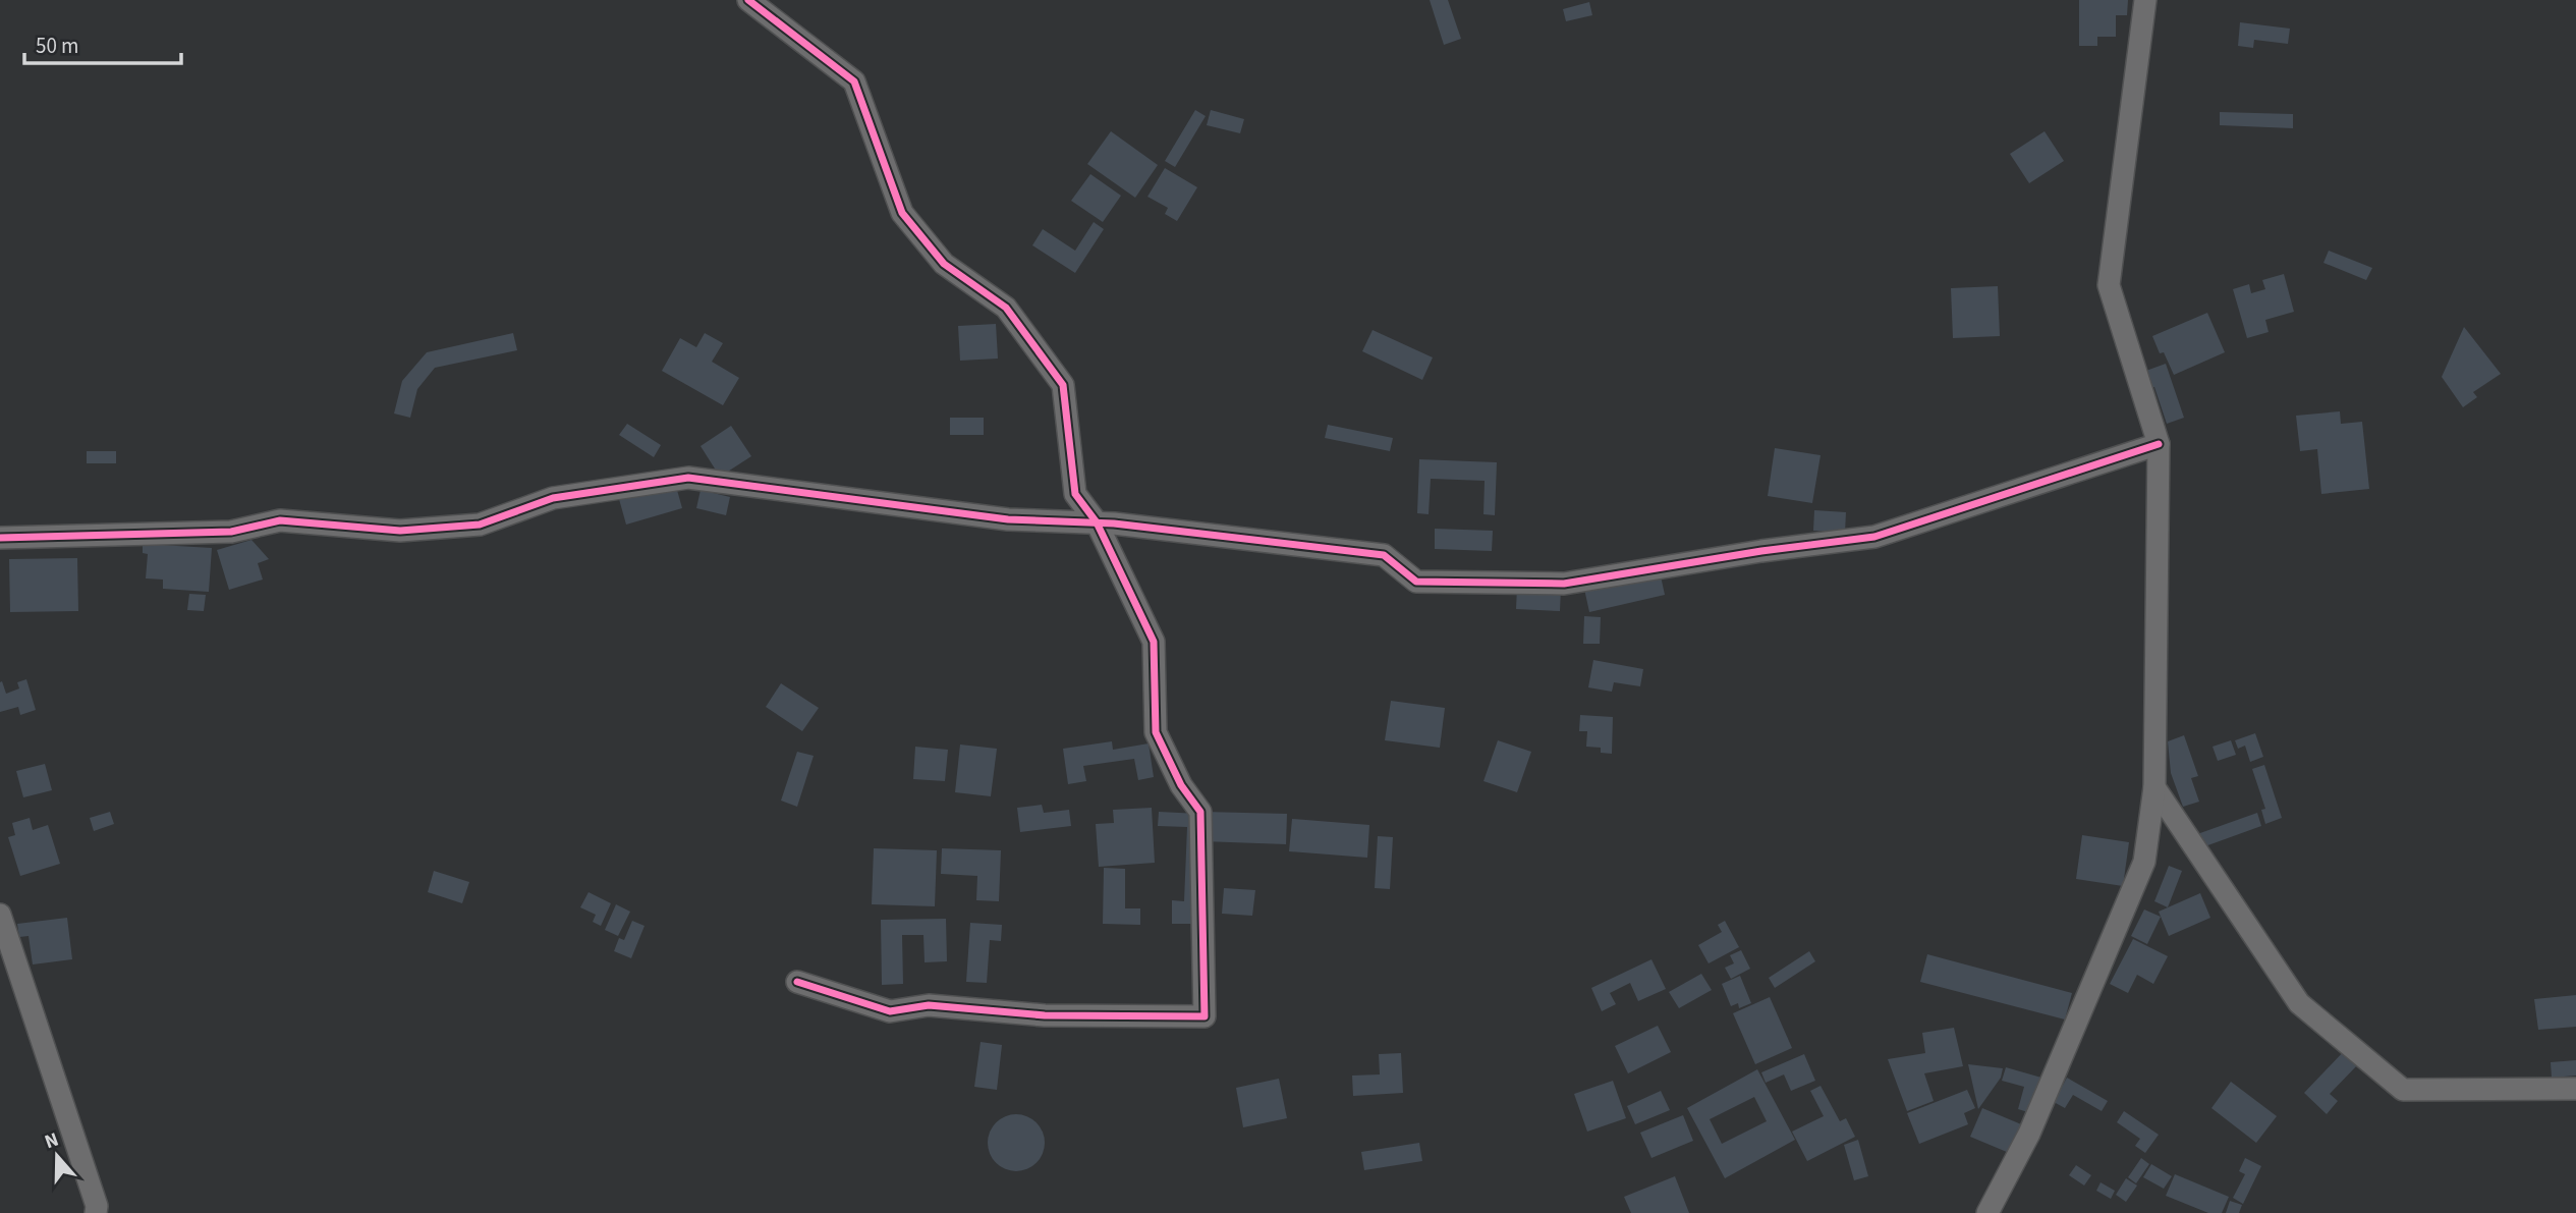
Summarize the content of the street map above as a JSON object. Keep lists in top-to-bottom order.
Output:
{
  "scale_bar": "50 m",
  "north": "top"
}
